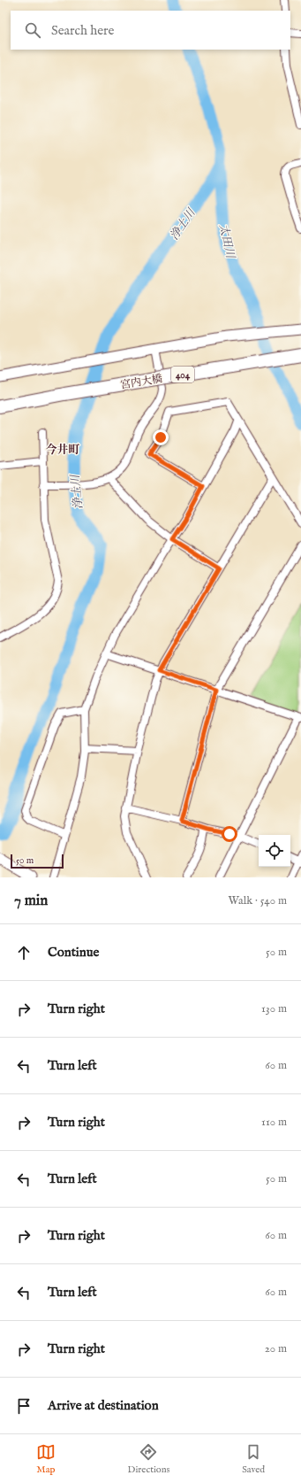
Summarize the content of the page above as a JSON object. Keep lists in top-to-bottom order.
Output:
{
  "streets": {
    "highway": ["404", "宮内大橋"]
  },
  "districts": ["今井町"],
  "water": ["浄土川", "太田川"],
  "scale_bar": "50 m",
  "page": {
    "search": "Search here",
    "scale": "50 m",
    "heading": ["7 min", "Walk · 540 m"],
    "list": [
      ["Continue", "50 m"],
      ["Turn right", "130 m"],
      ["Turn left", "60 m"],
      ["Turn right", "110 m"],
      ["Turn left", "50 m"],
      ["Turn right", "60 m"],
      ["Turn left", "60 m"],
      ["Turn right", "20 m"],
      "Arrive at destination"
    ],
    "nav": ["Map", "Directions", "Saved"]
  }
}
